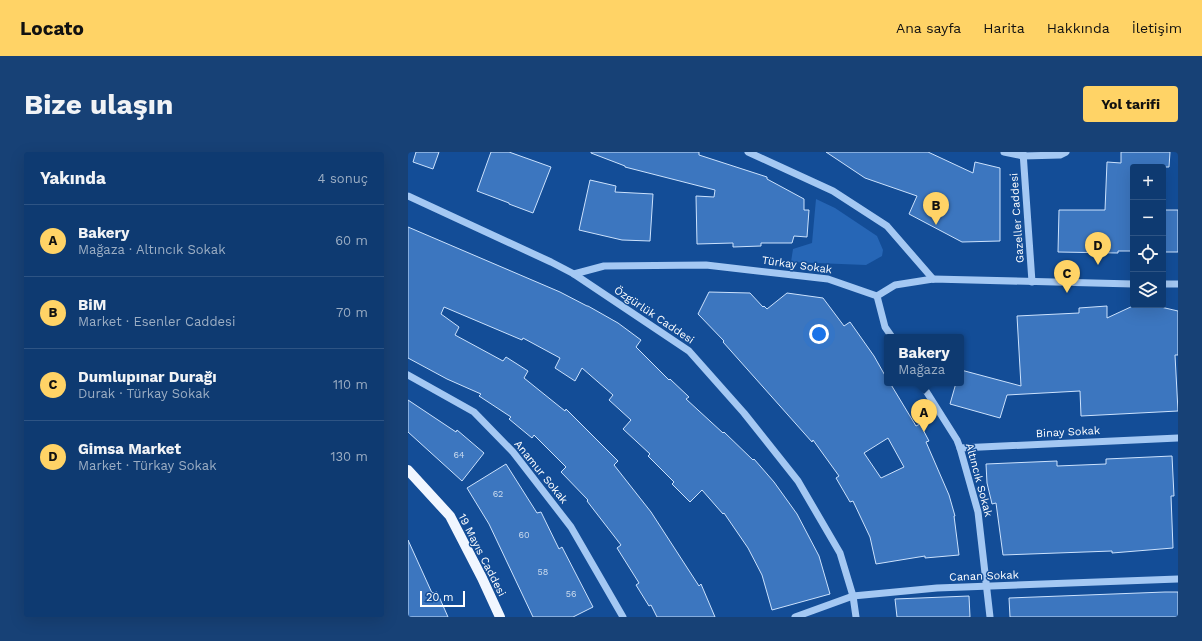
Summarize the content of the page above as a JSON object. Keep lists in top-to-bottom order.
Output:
{
  "streets": {
    "main road": ["19 Mayıs Caddesi"],
    "street": [
      "Gazeller Caddesi",
      "Türkay Sokak",
      "Özgürlük Caddesi",
      "Binay Sokak",
      "Anamur Sokak",
      "Altıncık Sokak",
      "Canan Sokak"
    ]
  },
  "crossings": [
    ["Türkay Sokak", "Özgürlük Caddesi"],
    ["Özgürlük Caddesi", "Canan Sokak"],
    ["Binay Sokak", "Altıncık Sokak"],
    ["Altıncık Sokak", "Canan Sokak"]
  ],
  "house_numbers": [
    "64",
    "62",
    "60",
    "58",
    "56"
  ],
  "scale_bar": "20 m",
  "page": {
    "header": "Locato",
    "nav": [
      "Ana sayfa",
      "Harita",
      "Hakkında",
      "İletişim"
    ],
    "buttons": "Yol tarifi",
    "title": "Bize ulaşın",
    "heading": ["Yakında", "4 sonuç"],
    "map_buttons": ["+", "−"],
    "pins": [
      "B",
      "D",
      "C",
      "A"
    ],
    "list": [
      {
        "mark": "A",
        "name": "Bakery",
        "note": "Mağaza · Altıncık Sokak",
        "value": "60 m"
      },
      {
        "mark": "B",
        "name": "BiM",
        "note": "Market · Esenler Caddesi",
        "value": "70 m"
      },
      {
        "mark": "C",
        "name": "Dumlupınar Durağı",
        "note": "Durak · Türkay Sokak",
        "value": "110 m"
      },
      {
        "mark": "D",
        "name": "Gimsa Market",
        "note": "Market · Türkay Sokak",
        "value": "130 m"
      }
    ],
    "popup": ["Bakery", "Mağaza"],
    "scale": "20 m"
  }
}
